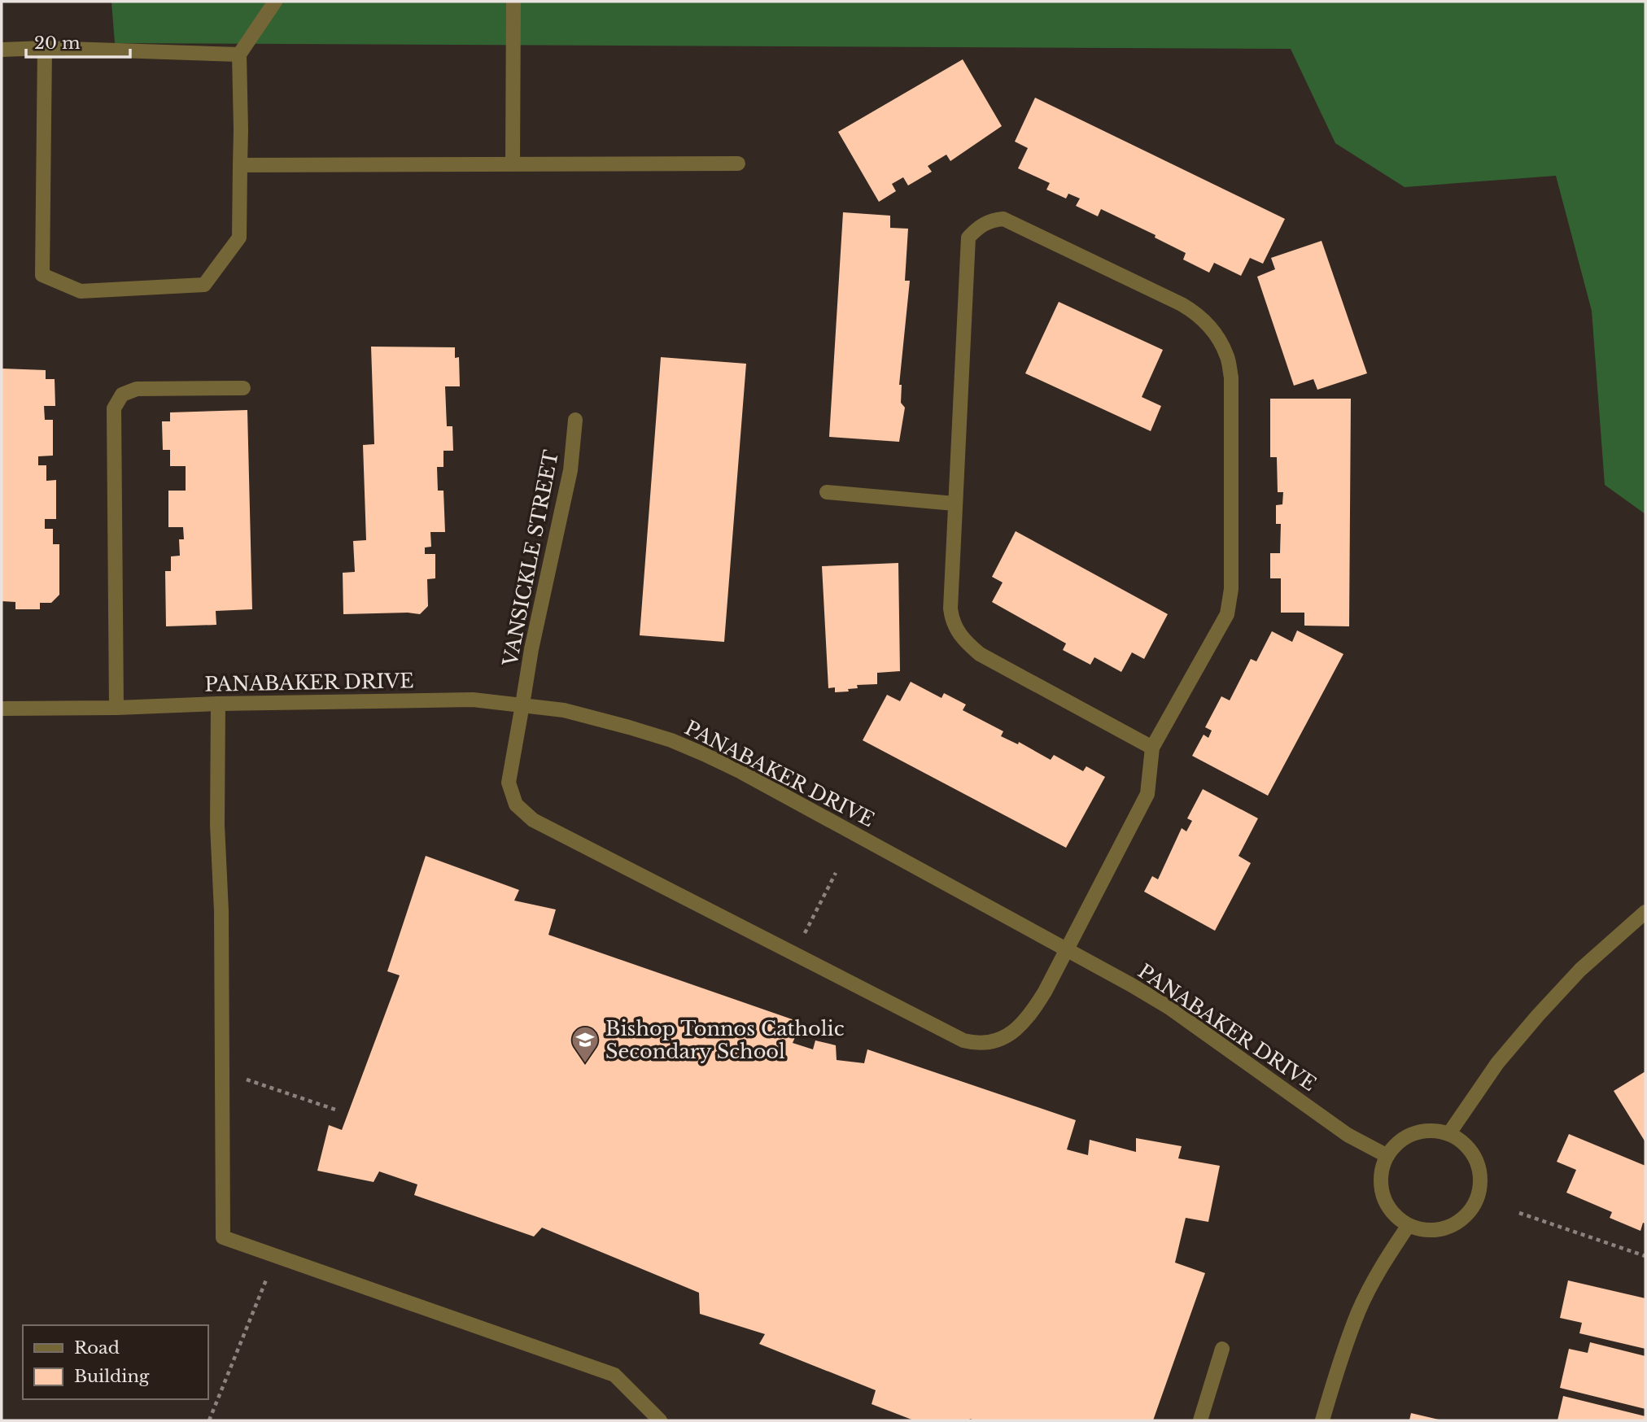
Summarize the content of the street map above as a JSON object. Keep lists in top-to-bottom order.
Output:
{
  "streets": {
    "street": ["VANSICKLE STREET", "PANABAKER DRIVE"]
  },
  "crossings": [
    ["VANSICKLE STREET", "PANABAKER DRIVE"]
  ],
  "places": {
    "school or university": ["Bishop Tonnos Catholic Secondary School"]
  },
  "legend": ["Road", "Building"],
  "scale_bar": "20 m"
}
